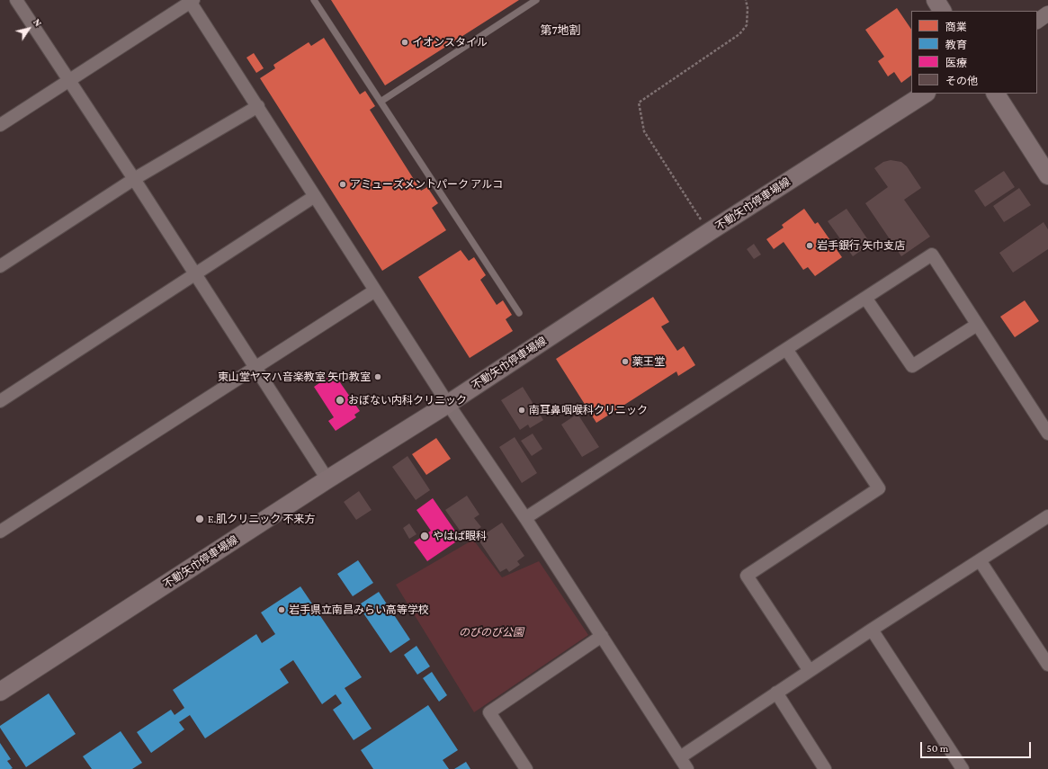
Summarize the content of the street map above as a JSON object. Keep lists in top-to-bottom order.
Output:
{
  "streets": {
    "main road": ["不動矢巾停車場線"]
  },
  "districts": ["第7地割"],
  "parks": ["のびのび公園"],
  "places": [
    "イオンスタイル",
    "アミューズメントパーク アルコ",
    "岩手銀行 矢巾支店",
    "薬王堂",
    "東山堂ヤマハ音楽教室 矢巾教室",
    "おぼない内科クリニック",
    "南耳鼻咽喉科クリニック",
    "E.肌クリニック 不来方",
    "やはば眼科",
    "岩手県立南昌みらい高等学校"
  ],
  "legend": [
    "商業",
    "教育",
    "医療",
    "その他"
  ],
  "scale_bar": "50 m",
  "north": "top right"
}
